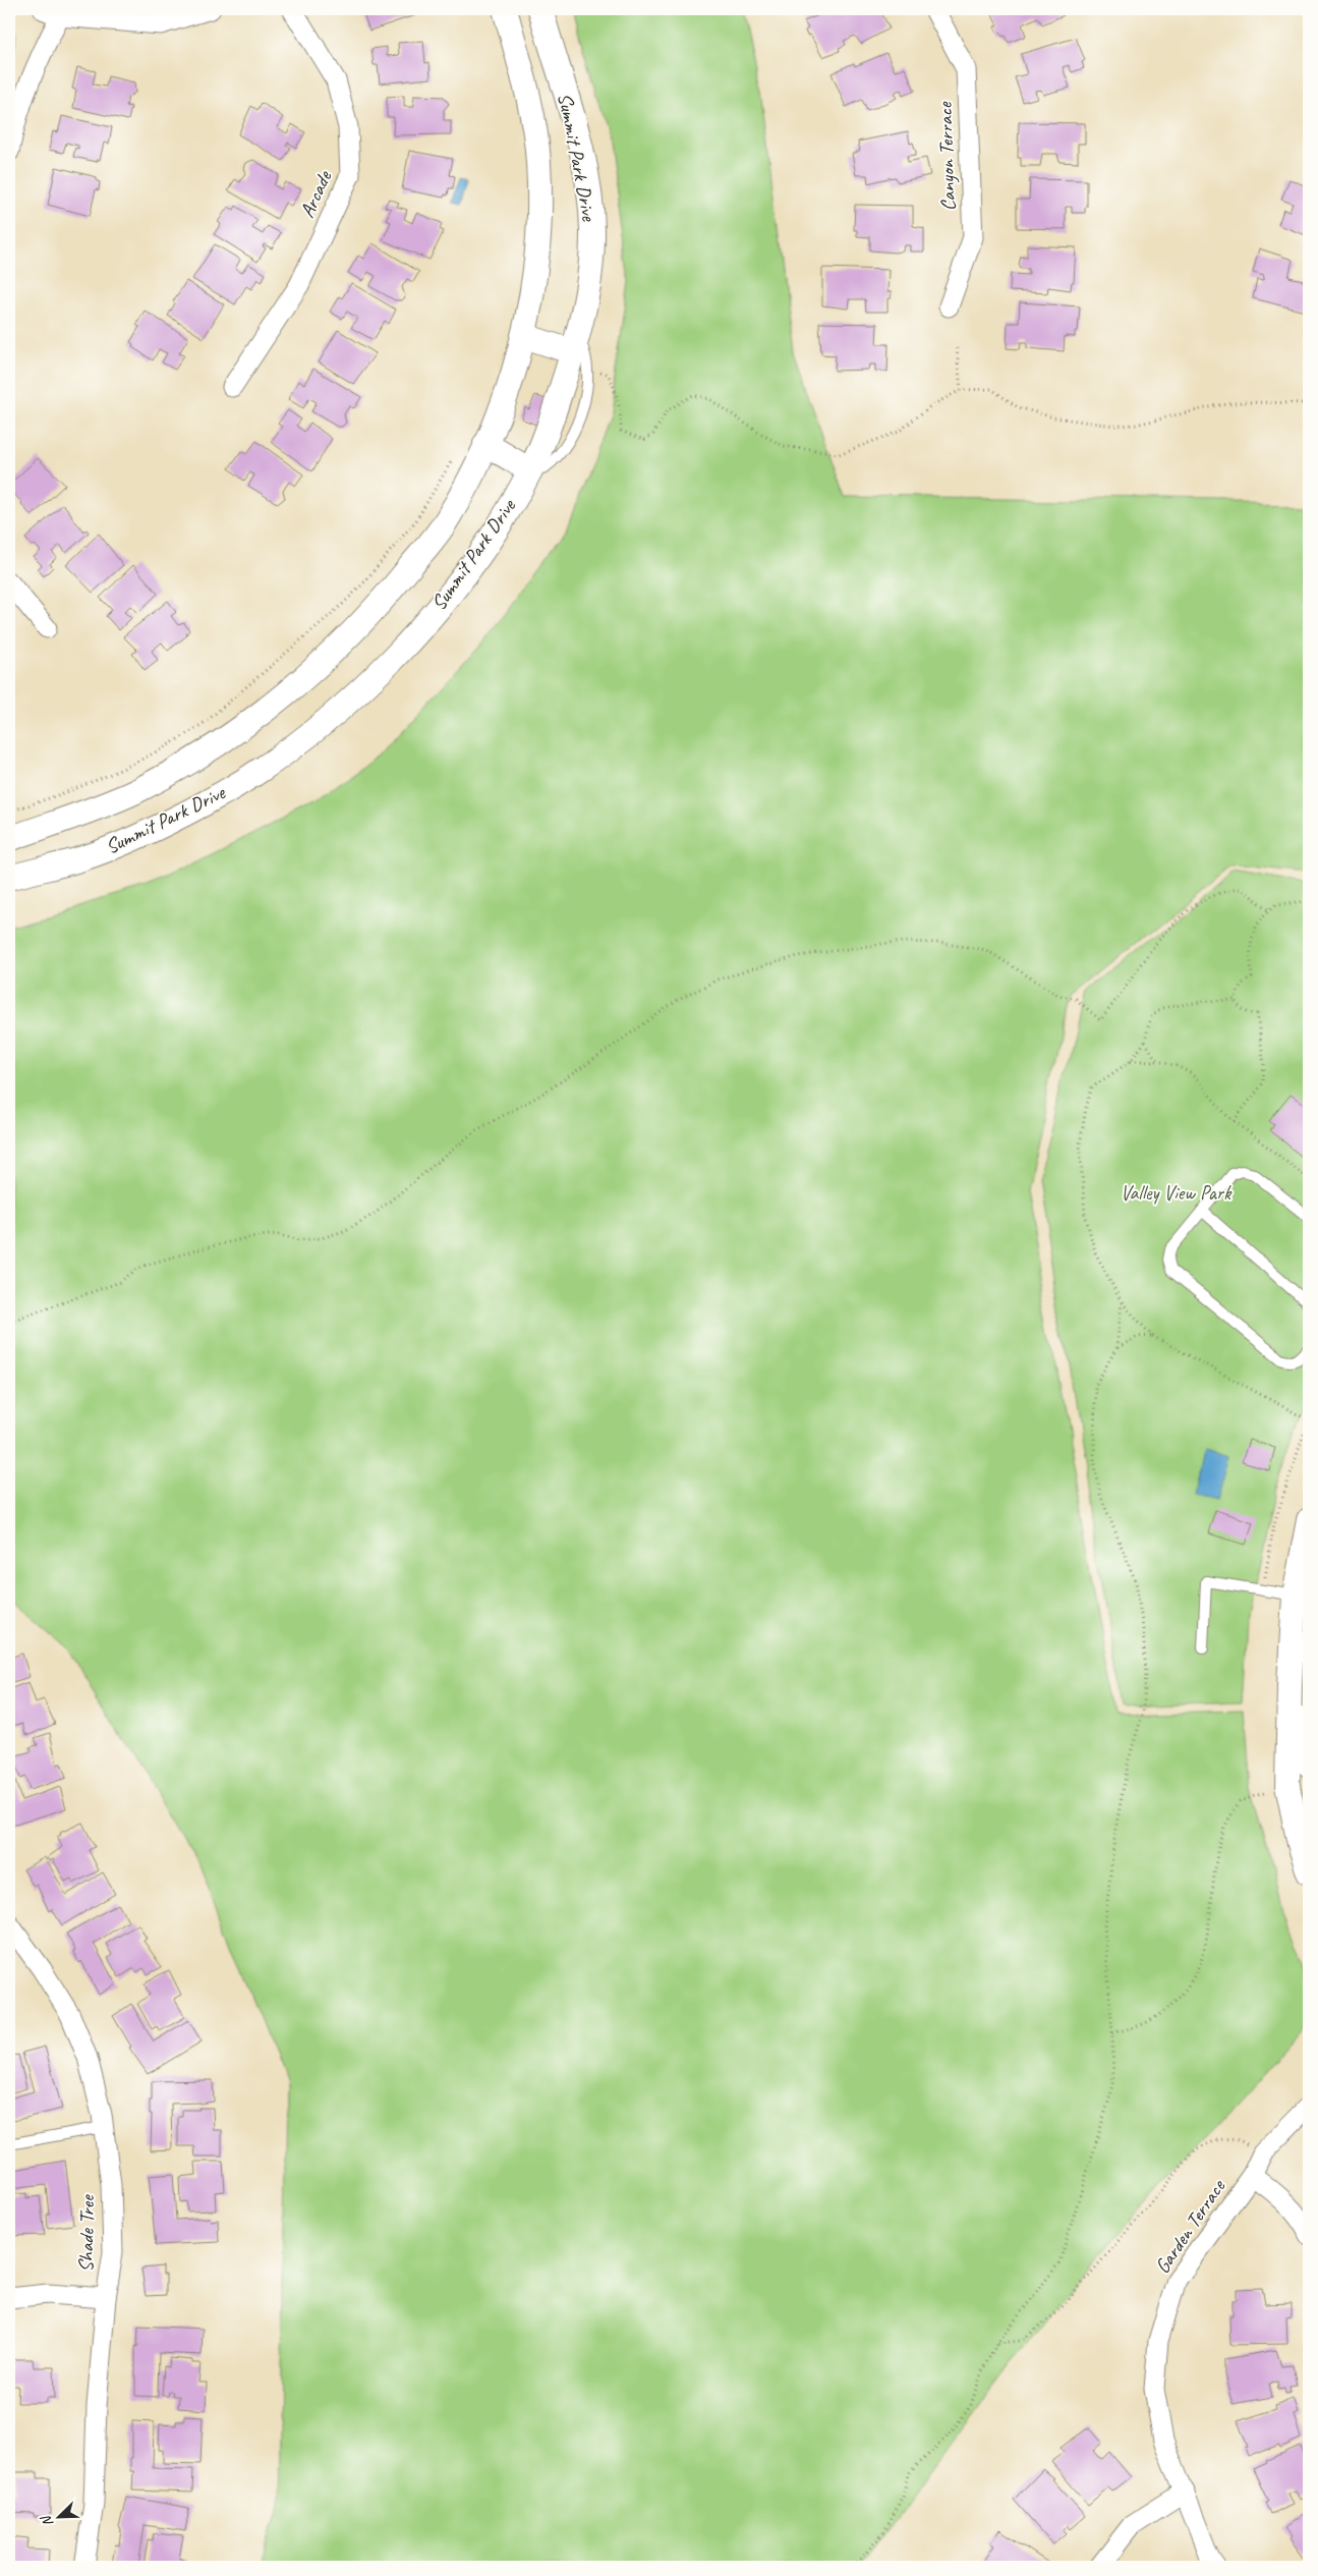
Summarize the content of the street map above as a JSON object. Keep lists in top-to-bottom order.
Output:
{
  "streets": {
    "street": [
      "Summit Park Drive",
      "Canyon Terrace",
      "Arcade",
      "Garden Terrace",
      "Shade Tree"
    ]
  },
  "parks": ["Valley View Park"],
  "north": "bottom left"
}
